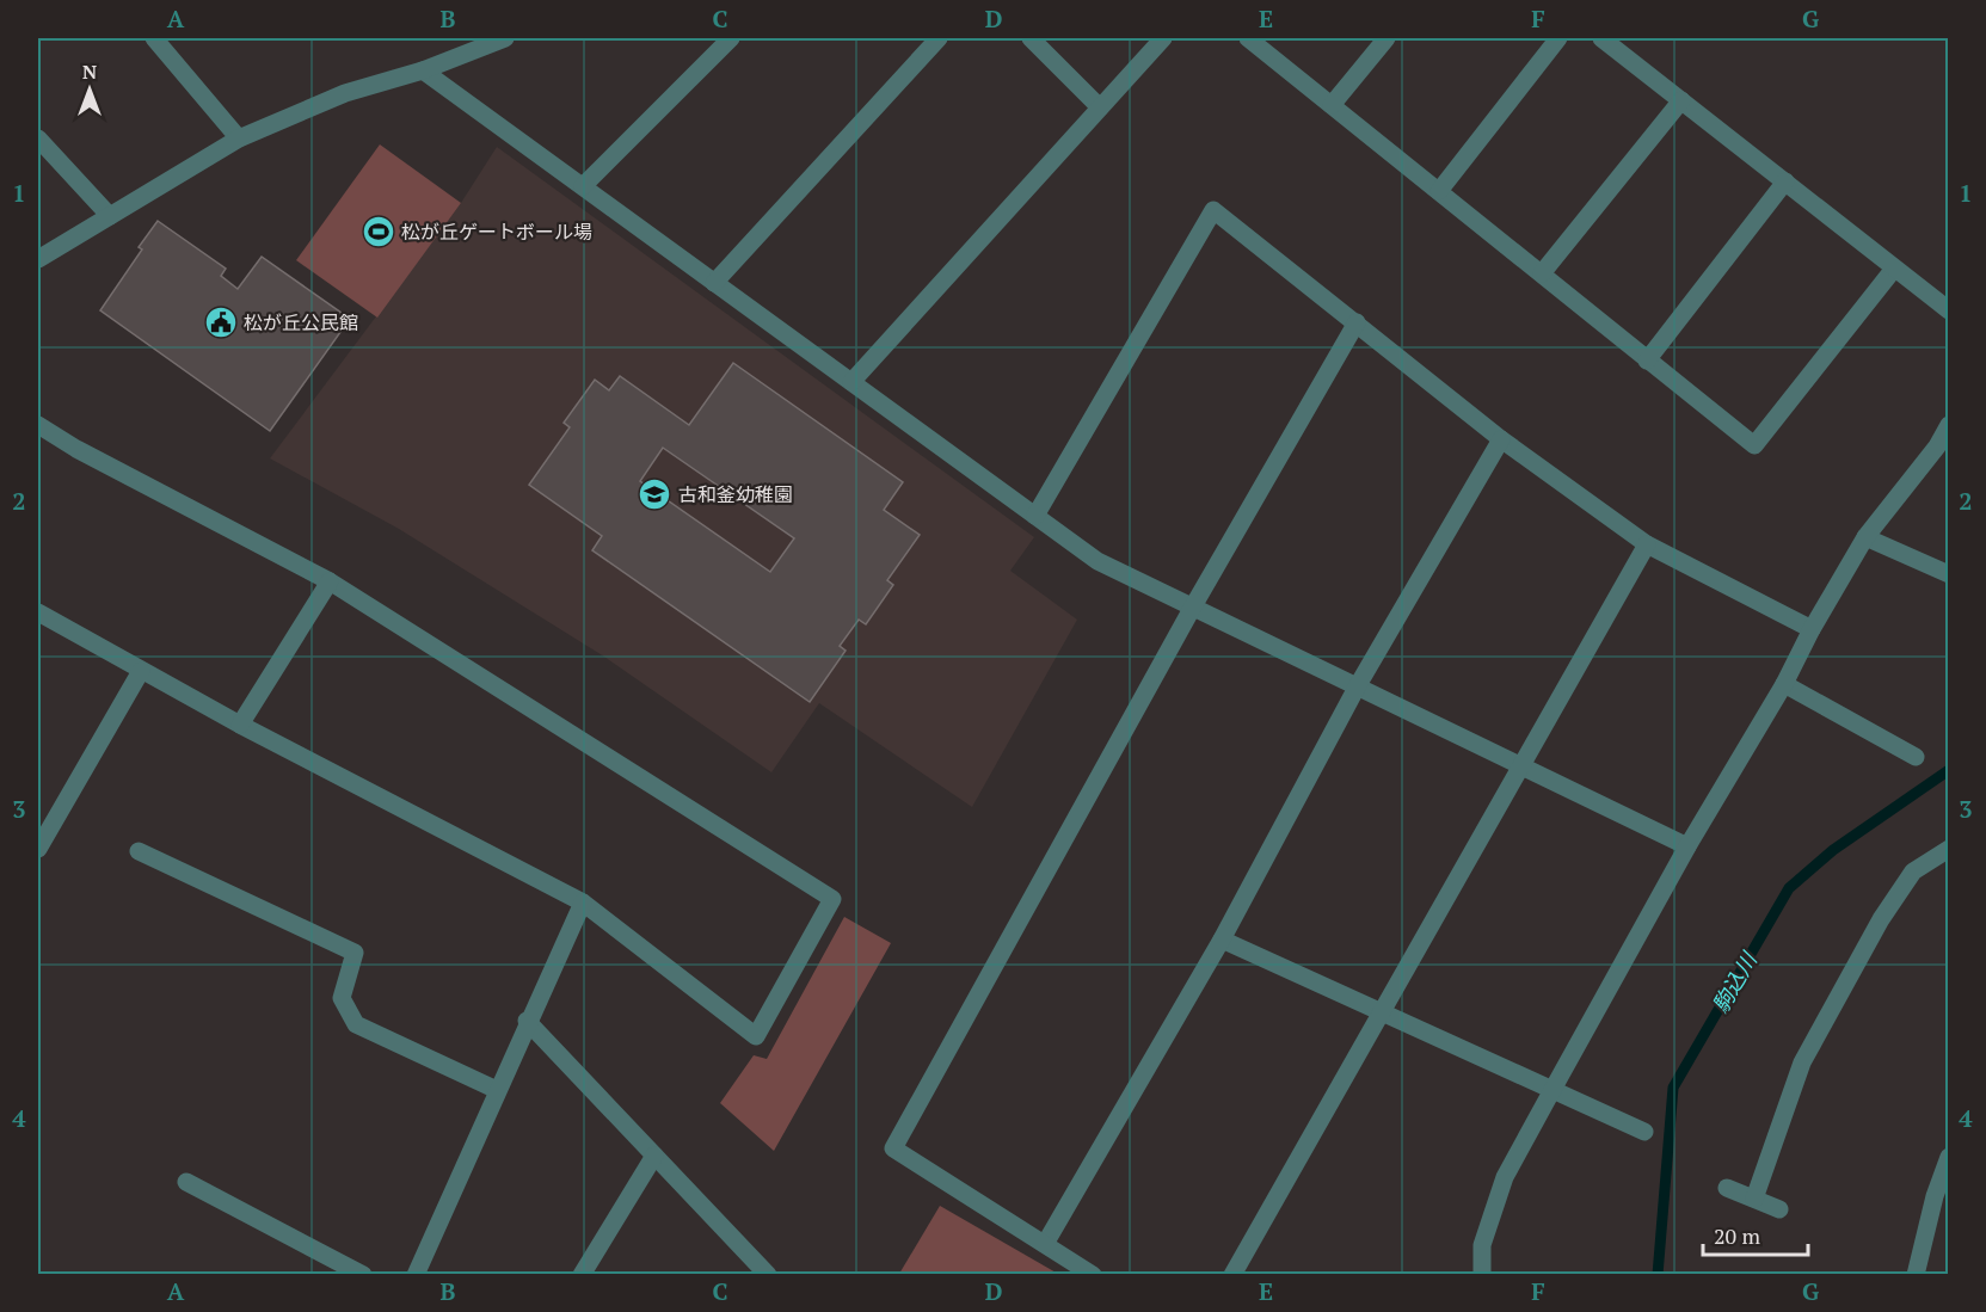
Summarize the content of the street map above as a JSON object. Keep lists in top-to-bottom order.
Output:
{
  "water": ["駒込川"],
  "places": {
    "sports": ["松が丘ゲートボール場"],
    "public building": ["松が丘公民館"],
    "school or university": ["古和釜幼稚園"]
  },
  "scale_bar": "20 m",
  "north": "top",
  "grid": {
    "columns": [
      "A",
      "B",
      "C",
      "D",
      "E",
      "F",
      "G"
    ],
    "rows": [
      "1",
      "2",
      "3",
      "4"
    ]
  }
}
